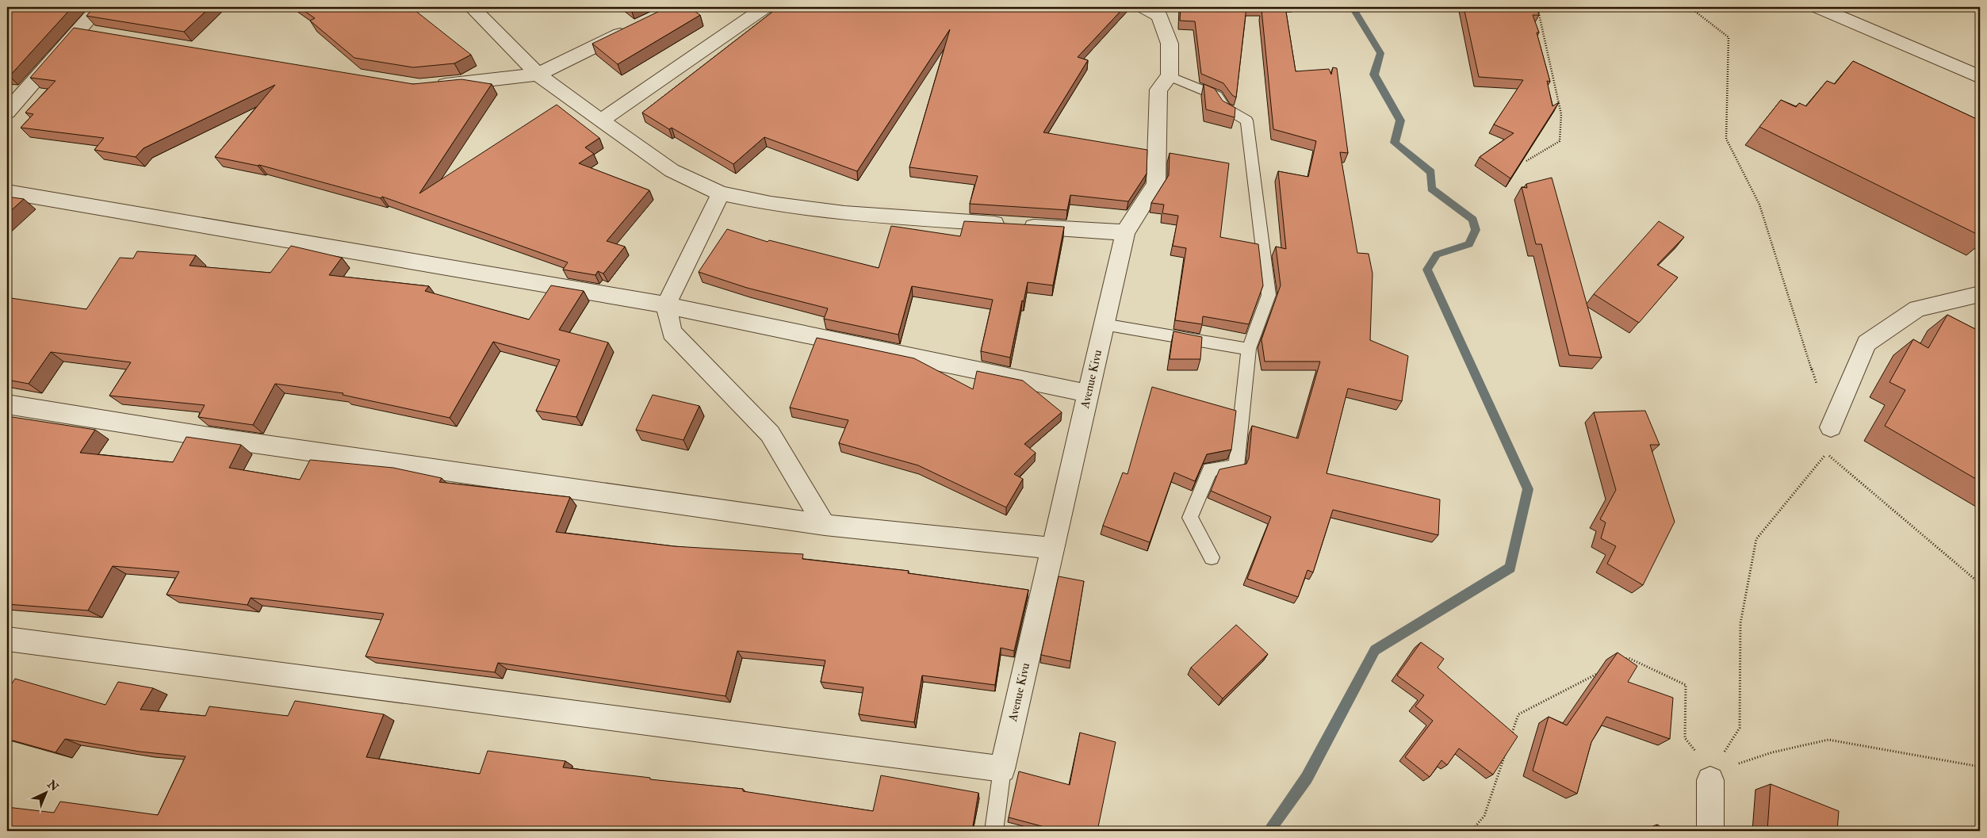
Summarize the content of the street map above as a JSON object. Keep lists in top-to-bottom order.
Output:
{
  "streets": {
    "street": ["Avenue Kivu"]
  },
  "north": "top right"
}
